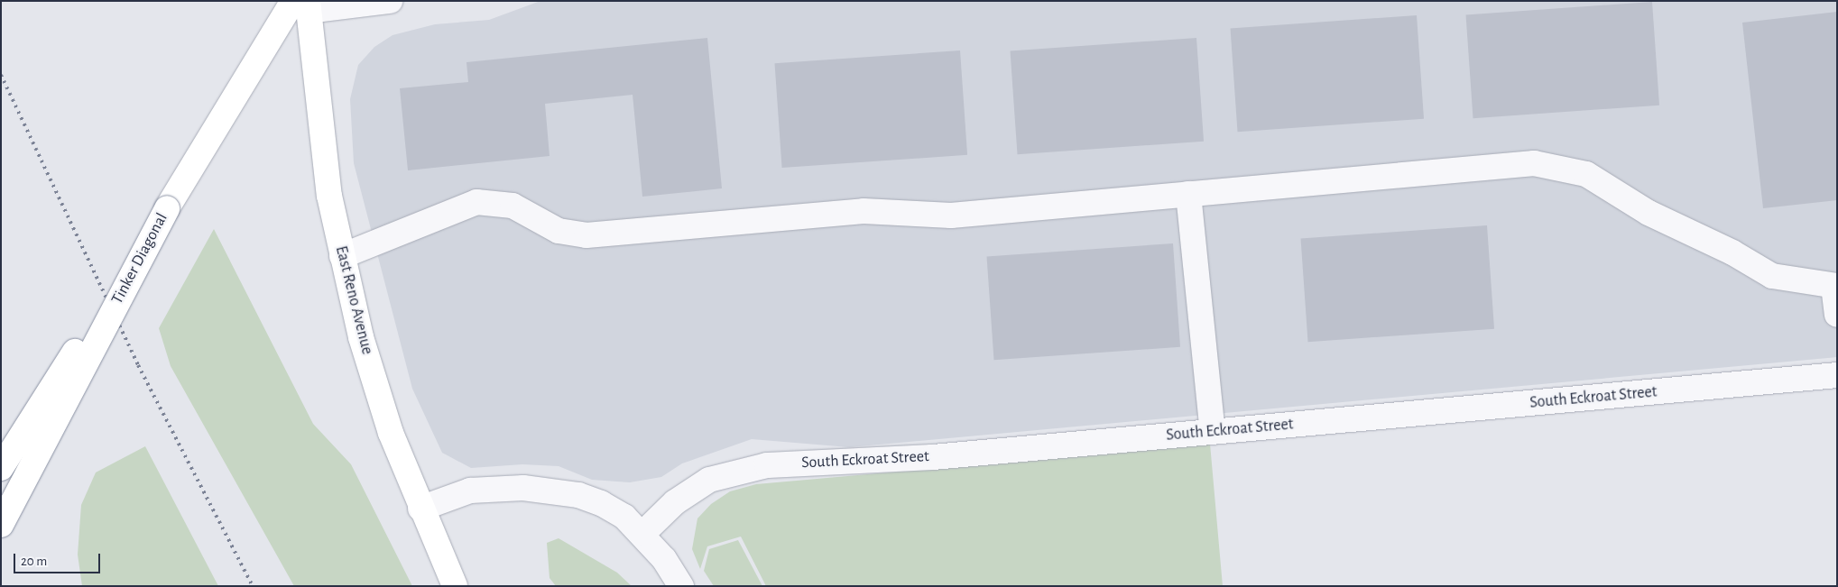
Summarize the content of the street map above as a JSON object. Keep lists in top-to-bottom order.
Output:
{
  "streets": {
    "main road": ["Tinker Diagonal", "East Reno Avenue"],
    "street": ["South Eckroat Street"]
  },
  "crossings": [
    ["Tinker Diagonal", "East Reno Avenue"]
  ],
  "scale_bar": "20 m"
}
